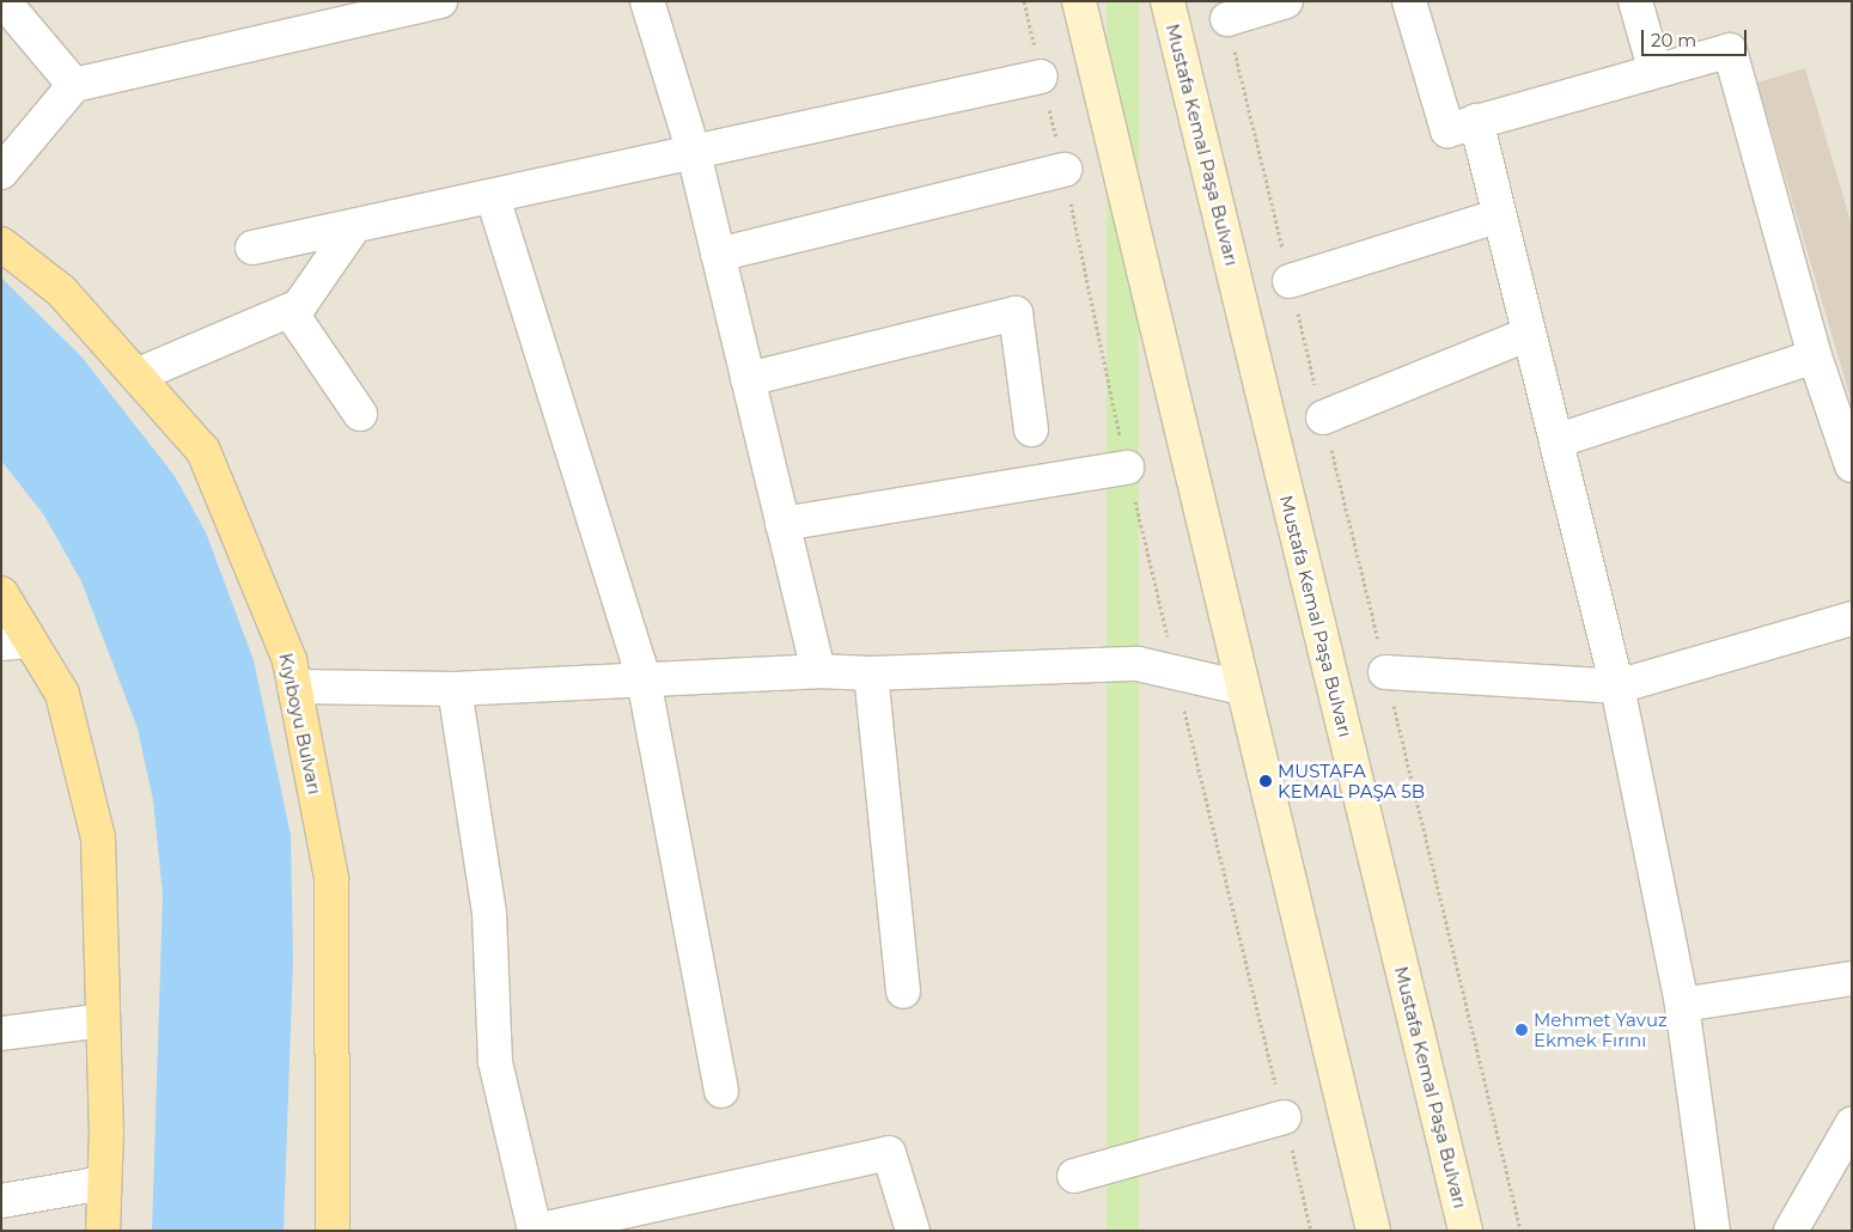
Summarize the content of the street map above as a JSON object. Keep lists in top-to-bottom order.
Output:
{
  "streets": {
    "main road": ["Mustafa Kemal Paşa Bulvarı", "Kıyıboyu Bulvarı"]
  },
  "places": ["MUSTAFA KEMAL PAŞA 5B", "Mehmet Yavuz Ekmek Fırını"],
  "scale_bar": "20 m"
}
